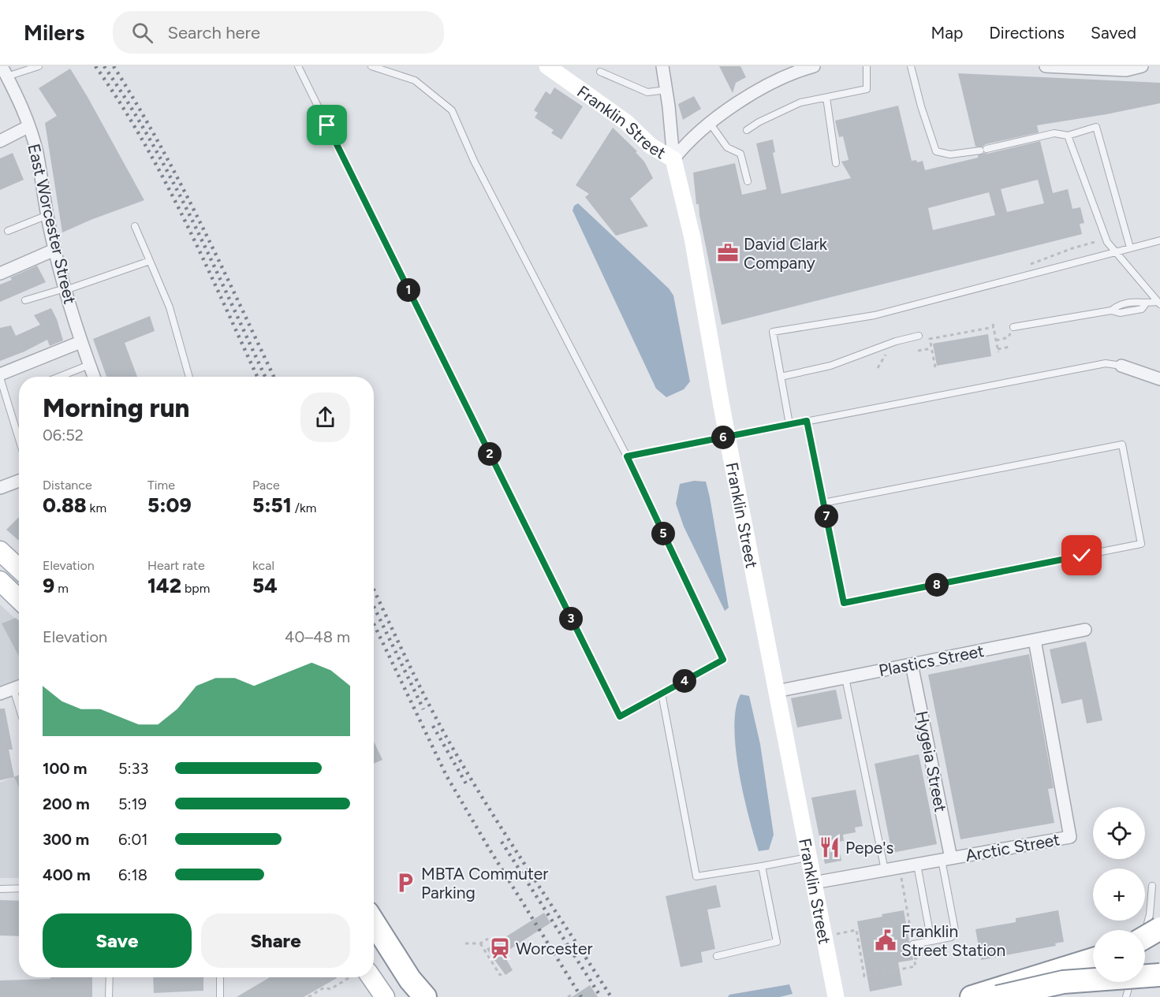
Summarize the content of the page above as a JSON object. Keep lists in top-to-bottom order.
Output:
{
  "streets": {
    "main road": ["Franklin Street"],
    "street": [
      "East Worcester Street",
      "Plastics Street",
      "Hygeia Street",
      "Arctic Street"
    ]
  },
  "crossings": [
    ["Franklin Street", "Plastics Street"],
    ["Franklin Street", "Arctic Street"],
    ["Plastics Street", "Hygeia Street"],
    ["Plastics Street", "Arctic Street"],
    ["Hygeia Street", "Arctic Street"]
  ],
  "places": {
    "office": ["David Clark Company"],
    "restaurant": ["Pepe's"],
    "parking": ["MBTA Commuter Parking"],
    "public building": ["Franklin Street Station"],
    "station": ["Worcester"]
  },
  "page": {
    "header": "Milers",
    "search": "Search here",
    "nav": ["Map", "Directions", "Saved"],
    "pins": [
      "1",
      "6",
      "2",
      "7",
      "5",
      "8",
      "3",
      "4"
    ],
    "heading": ["Morning run", "06:52"],
    "stats": [
      ["Distance", "0.88 km"],
      ["Time", "5:09"],
      ["Pace", "5:51 /km"],
      ["Elevation", "9 m"],
      ["Heart rate", "142 bpm"],
      ["kcal", "54"]
    ],
    "chart": ["Elevation", "40–48 m"],
    "list": [
      {
        "name": "100 m",
        "note": "5:33"
      },
      {
        "name": "200 m",
        "note": "5:19"
      },
      {
        "name": "300 m",
        "note": "6:01"
      },
      {
        "name": "400 m",
        "note": "6:18"
      }
    ],
    "map_buttons": ["+", "−"],
    "buttons": ["Save", "Share"]
  }
}
